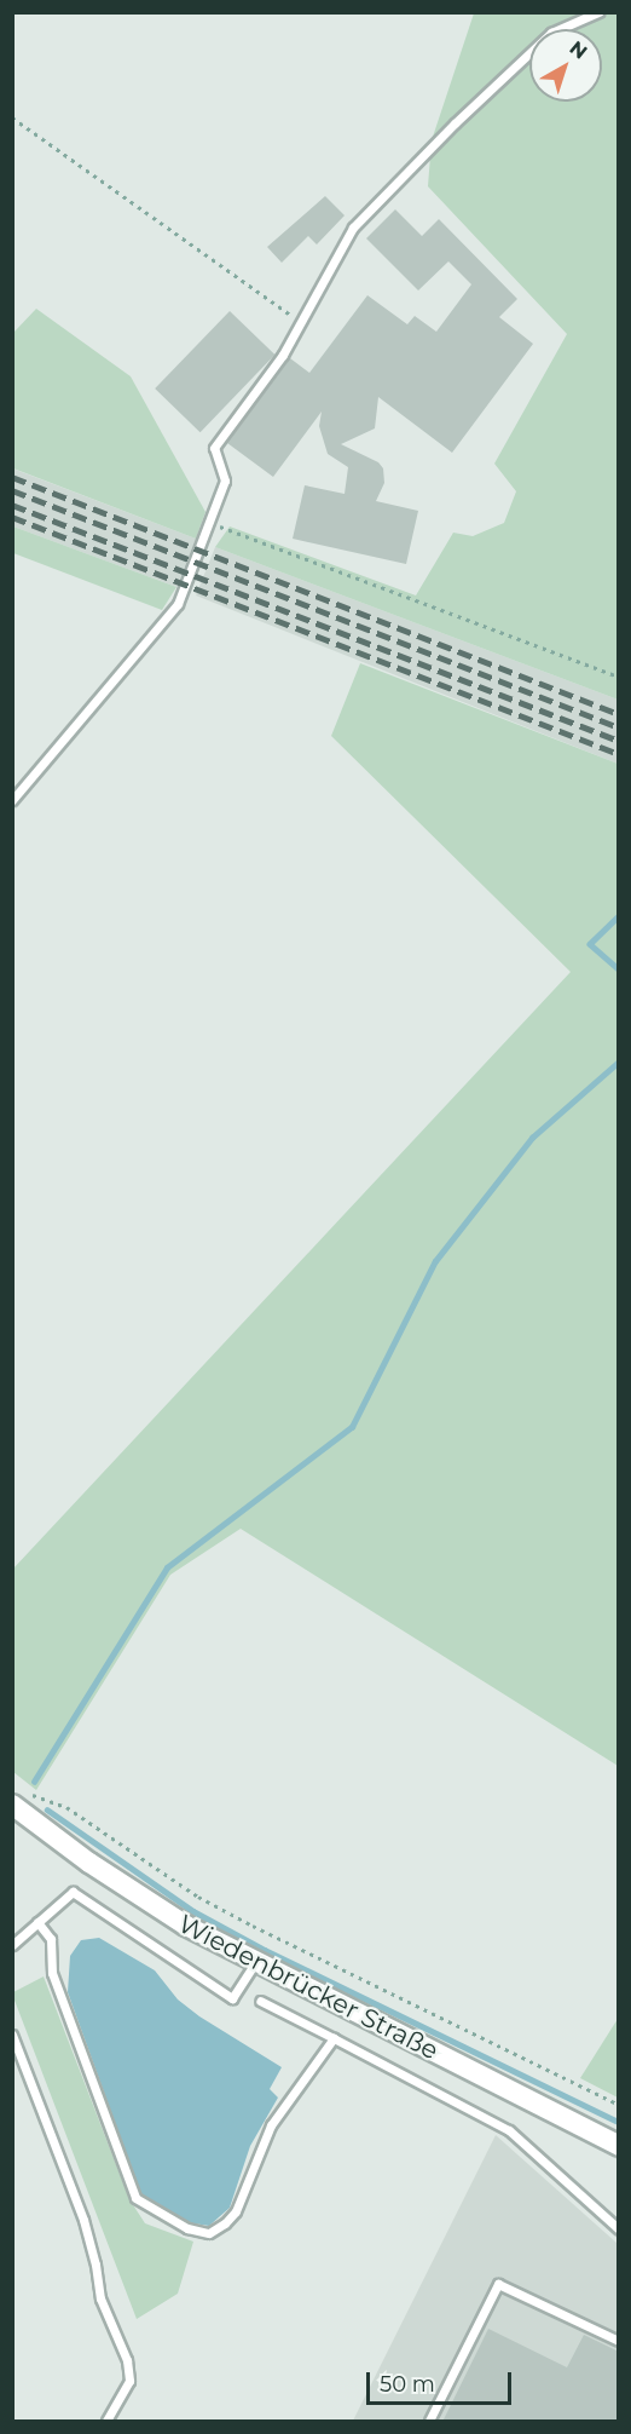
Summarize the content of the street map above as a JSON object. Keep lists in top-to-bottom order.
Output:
{
  "streets": {
    "street": ["Wiedenbrücker Straße"]
  },
  "scale_bar": "50 m",
  "north": "top right"
}
